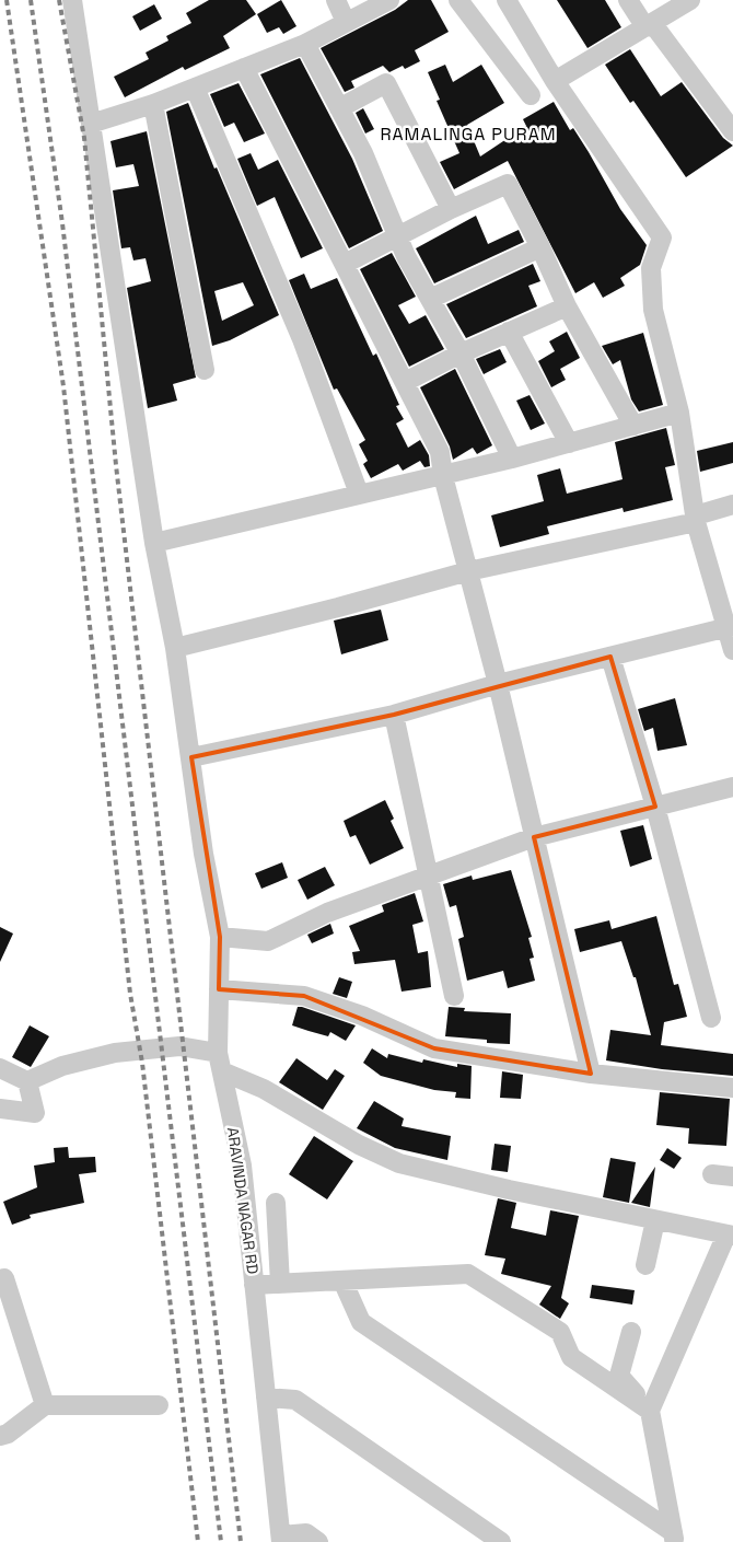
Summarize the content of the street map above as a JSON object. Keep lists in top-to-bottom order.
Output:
{
  "streets": {
    "street": ["ARAVINDA NAGAR RD"]
  },
  "districts": ["RAMALINGA PURAM"]
}
